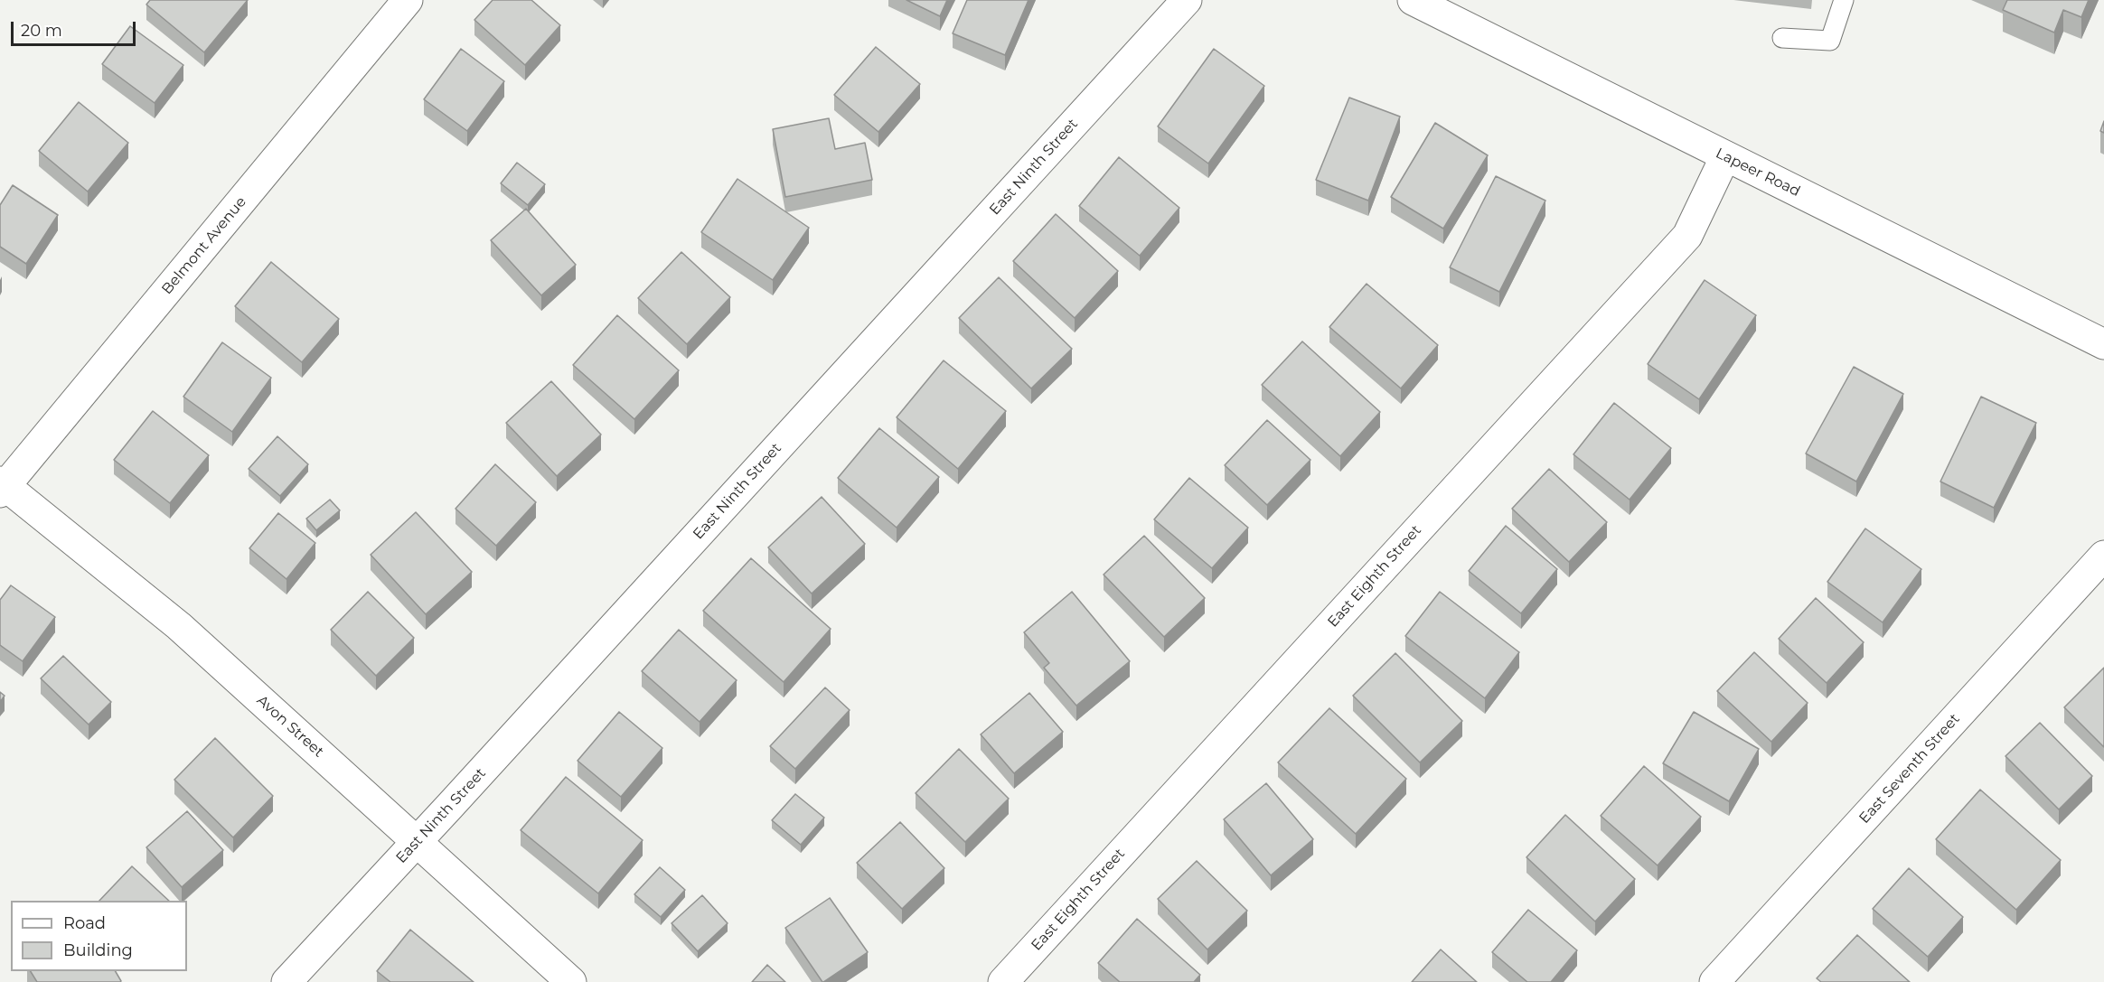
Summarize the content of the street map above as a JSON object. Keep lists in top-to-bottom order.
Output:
{
  "streets": {
    "street": [
      "East Ninth Street",
      "Lapeer Road",
      "Belmont Avenue",
      "East Eighth Street",
      "Avon Street",
      "East Seventh Street"
    ]
  },
  "crossings": [
    ["East Ninth Street", "Avon Street"],
    ["Lapeer Road", "East Eighth Street"],
    ["Belmont Avenue", "Avon Street"]
  ],
  "legend": ["Road", "Building"],
  "scale_bar": "20 m"
}
